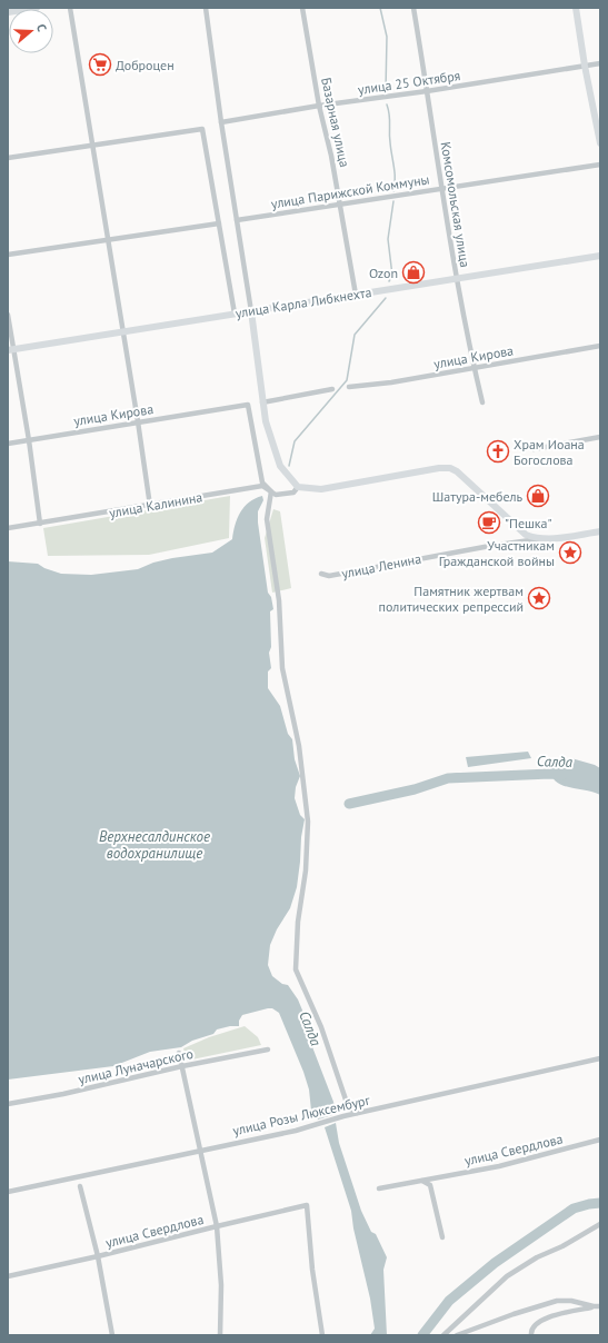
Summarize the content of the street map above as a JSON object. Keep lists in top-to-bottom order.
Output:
{
  "streets": {
    "main road": ["улица Карла Либкнехта", "улица Ленина"],
    "street": [
      "улица 25 Октября",
      "Базарная улица",
      "улица Парижской Коммуны",
      "Комсомольская улица",
      "улица Кирова",
      "улица Калинина",
      "улица Луначарского",
      "улица Розы Люксембург",
      "улица Свердлова"
    ]
  },
  "crossings": [
    ["улица 25 Октября", "Базарная улица"],
    ["улица 25 Октября", "Комсомольская улица"],
    ["Базарная улица", "улица Парижской Коммуны"],
    ["Базарная улица", "улица Карла Либкнехта"],
    ["улица Парижской Коммуны", "Комсомольская улица"],
    ["Комсомольская улица", "улица Карла Либкнехта"],
    ["Комсомольская улица", "улица Кирова"],
    ["улица Кирова", "улица Калинина"]
  ],
  "water": ["Салда", "Верхнесалдинское водохранилище"],
  "places": {
    "supermarket": ["Доброцен"],
    "shop": ["Ozon", "Шатура-мебель"],
    "church": ["Храм Иоана Богослова"],
    "cafe": ["\"Пешка\""],
    "place": ["Участникам Гражданской войны", "Памятник жертвам политических репрессий"]
  },
  "north": "right"
}
